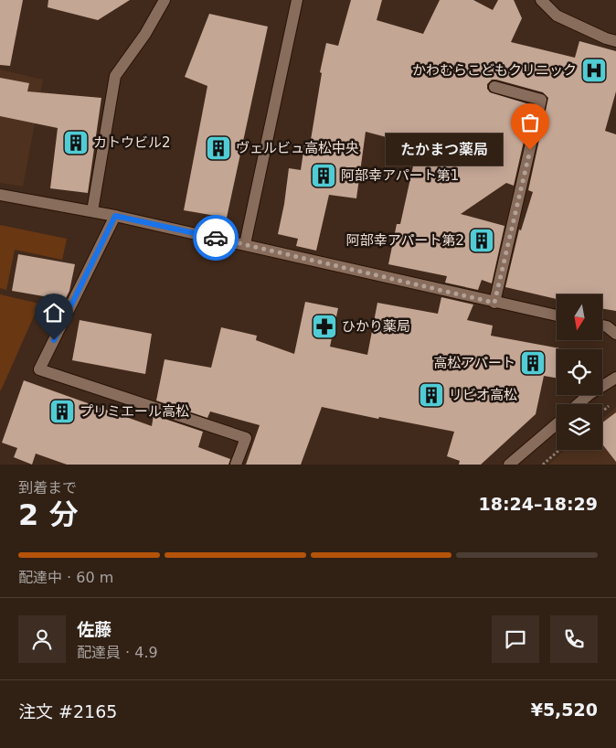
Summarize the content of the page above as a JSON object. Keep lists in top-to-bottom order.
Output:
{
  "places": {
    "hospital": ["かわむらこどもクリニック"],
    "building": [
      "カトウビル2",
      "ヴェルビュ高松中央",
      "阿部幸アパート第1",
      "阿部幸アパート第2",
      "高松アパート",
      "リビオ高松",
      "プリミエール高松"
    ],
    "other": ["たかまつ薬局"],
    "pharmacy": ["ひかり薬局"]
  },
  "north": "bottom",
  "page": {
    "bubble": "たかまつ薬局",
    "heading": ["2 分", "到着まで", "18:24–18:29"],
    "panel": [
      "佐藤",
      "配達員 · 4.9",
      "注文 #2165",
      "¥5,520"
    ],
    "bar": "配達中 · 60 m"
  }
}
